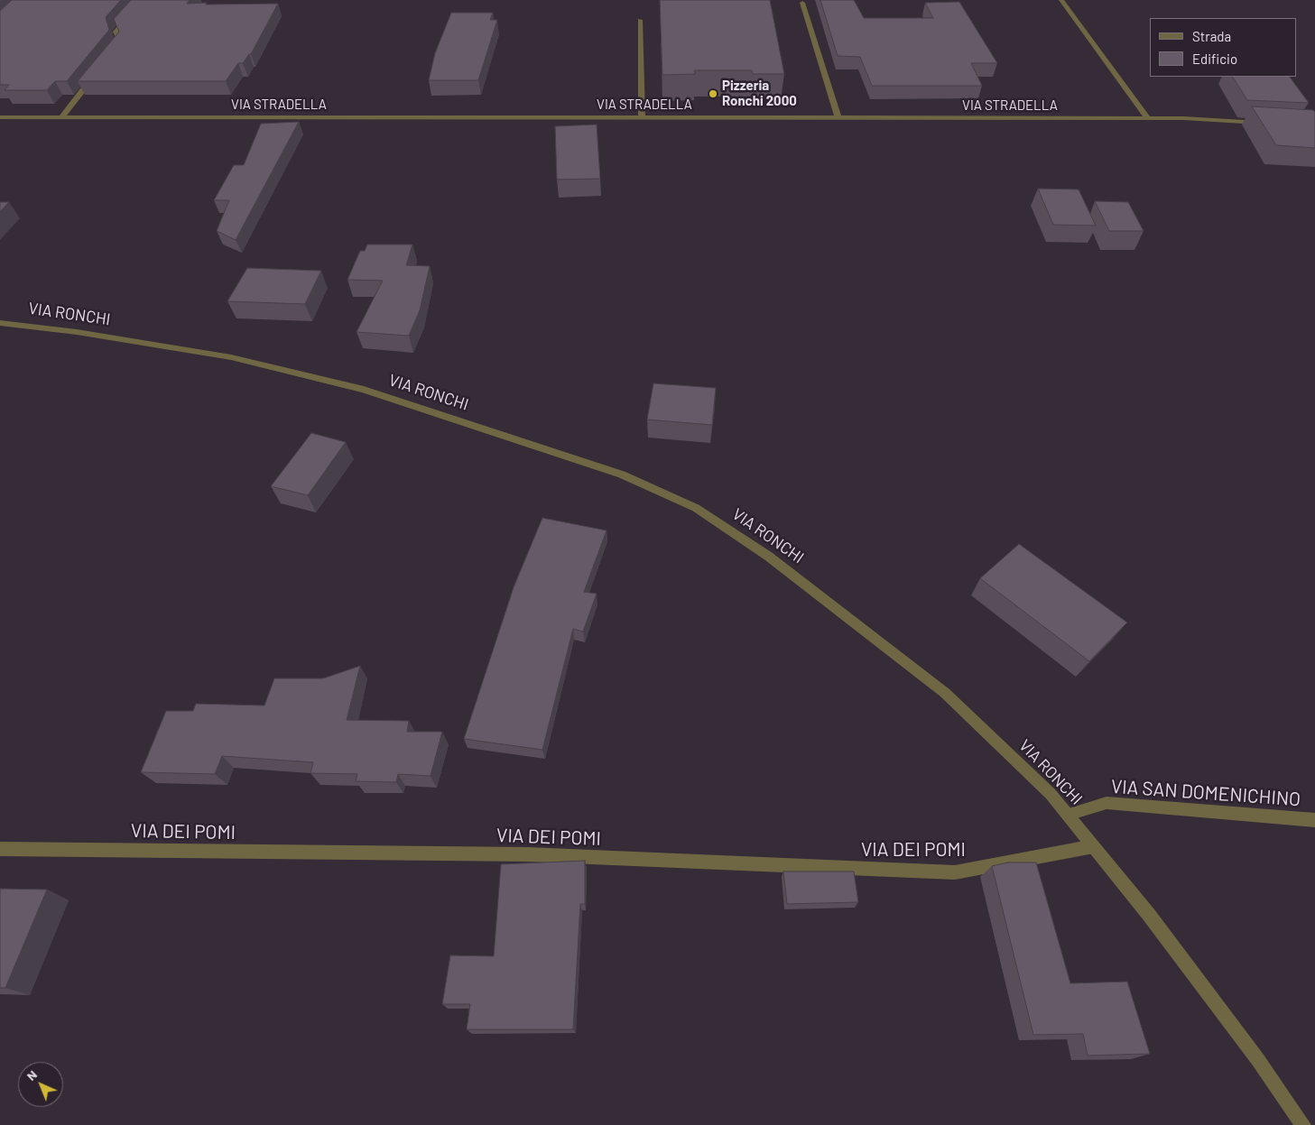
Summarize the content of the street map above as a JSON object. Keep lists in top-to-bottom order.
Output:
{
  "streets": {
    "street": [
      "VIA STRADELLA",
      "VIA RONCHI",
      "VIA SAN DOMENICHINO",
      "VIA DEI POMI"
    ]
  },
  "crossings": [
    ["VIA RONCHI", "VIA SAN DOMENICHINO"],
    ["VIA RONCHI", "VIA DEI POMI"]
  ],
  "places": ["Pizzeria Ronchi 2000"],
  "legend": ["Strada", "Edificio"],
  "north": "top left"
}
